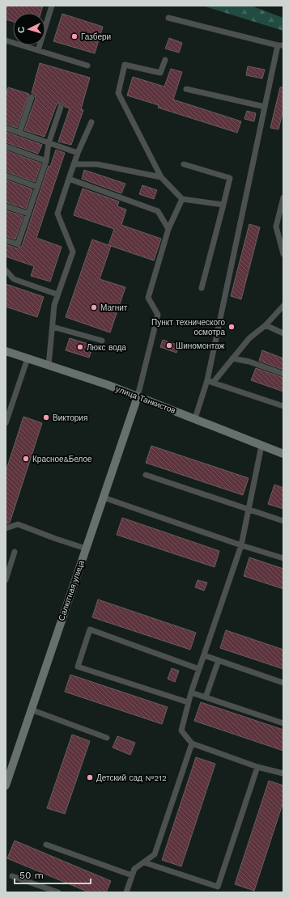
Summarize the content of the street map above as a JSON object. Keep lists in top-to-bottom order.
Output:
{
  "streets": {
    "street": ["улица Танкистов", "Салютная улица"]
  },
  "crossings": [
    ["улица Танкистов", "Салютная улица"]
  ],
  "places": [
    "Газбери",
    "Магнит",
    "Пункт технического осмотра",
    "Шиномонтаж",
    "Люкс вода",
    "Виктория",
    "Красное&Белое",
    "Детский сад №212"
  ],
  "scale_bar": "50 m",
  "north": "left"
}
